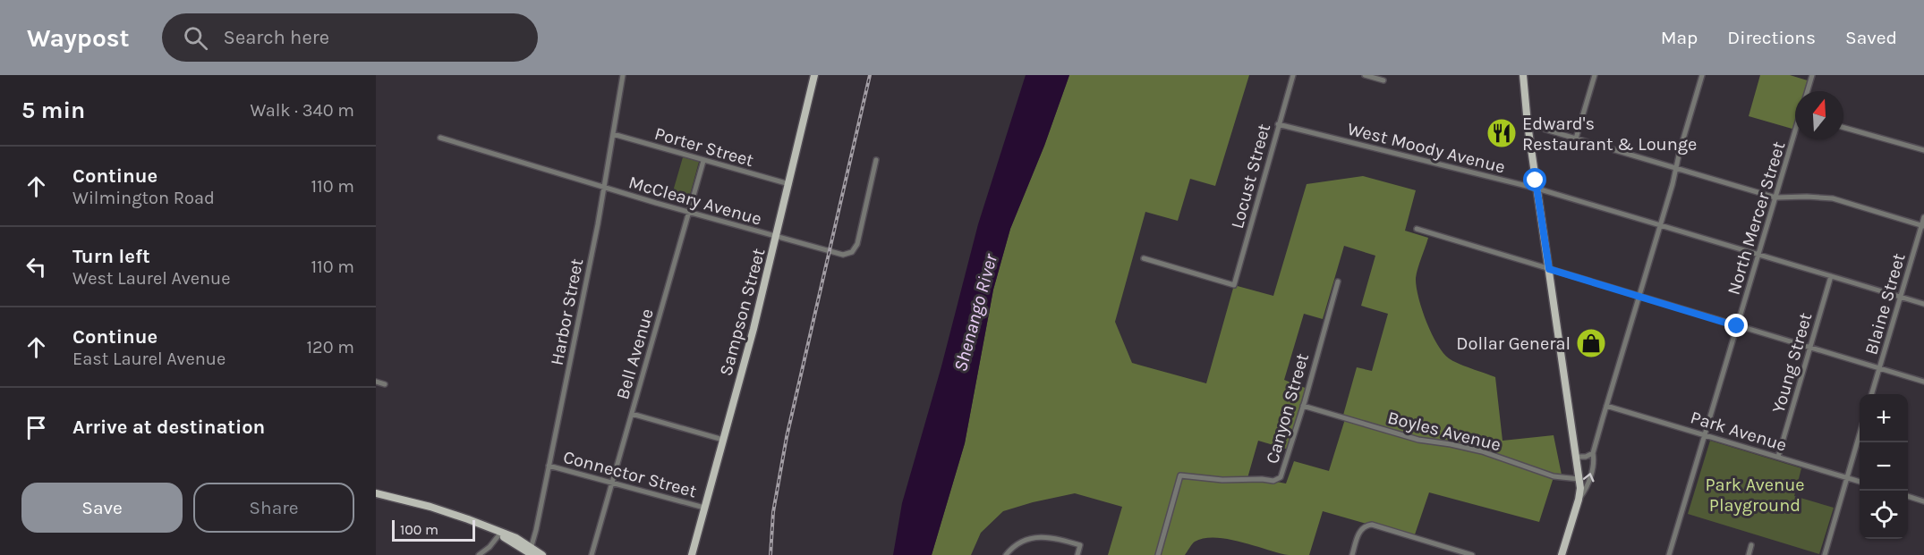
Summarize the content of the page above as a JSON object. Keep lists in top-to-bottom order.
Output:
{
  "streets": {
    "main road": ["Sampson Street"],
    "street": [
      "Porter Street",
      "West Moody Avenue",
      "Locust Street",
      "McCleary Avenue",
      "North Mercer Street",
      "Blaine Street",
      "Harbor Street",
      "Bell Avenue",
      "Young Street",
      "Canyon Street",
      "Boyles Avenue",
      "Park Avenue",
      "Connector Street"
    ]
  },
  "crossings": [
    ["Porter Street", "Harbor Street"],
    ["Porter Street", "Sampson Street"],
    ["Porter Street", "Bell Avenue"],
    ["West Moody Avenue", "Locust Street"],
    ["West Moody Avenue", "North Mercer Street"],
    ["West Moody Avenue", "Blaine Street"],
    ["West Moody Avenue", "Young Street"],
    ["McCleary Avenue", "Harbor Street"],
    ["McCleary Avenue", "Sampson Street"],
    ["McCleary Avenue", "Bell Avenue"],
    ["North Mercer Street", "Park Avenue"],
    ["Harbor Street", "Connector Street"],
    ["Sampson Street", "Connector Street"],
    ["Bell Avenue", "Connector Street"],
    ["Young Street", "Park Avenue"],
    ["Canyon Street", "Boyles Avenue"]
  ],
  "water": ["Shenango River"],
  "parks": ["Park Avenue Playground"],
  "places": {
    "restaurant": ["Edward's Restaurant & Lounge"],
    "shop": ["Dollar General"]
  },
  "scale_bar": "100 m",
  "north": "top",
  "page": {
    "header": "Waypost",
    "search": "Search here",
    "nav": ["Map", "Directions", "Saved"],
    "heading": ["5 min", "Walk · 340 m"],
    "list": [
      ["Continue", "Wilmington Road", "110 m"],
      ["Turn left", "West Laurel Avenue", "110 m"],
      ["Continue", "East Laurel Avenue", "120 m"],
      "Arrive at destination"
    ],
    "map_buttons": ["+", "−"],
    "buttons": ["Save", "Share"],
    "scale": "100 m"
  }
}
